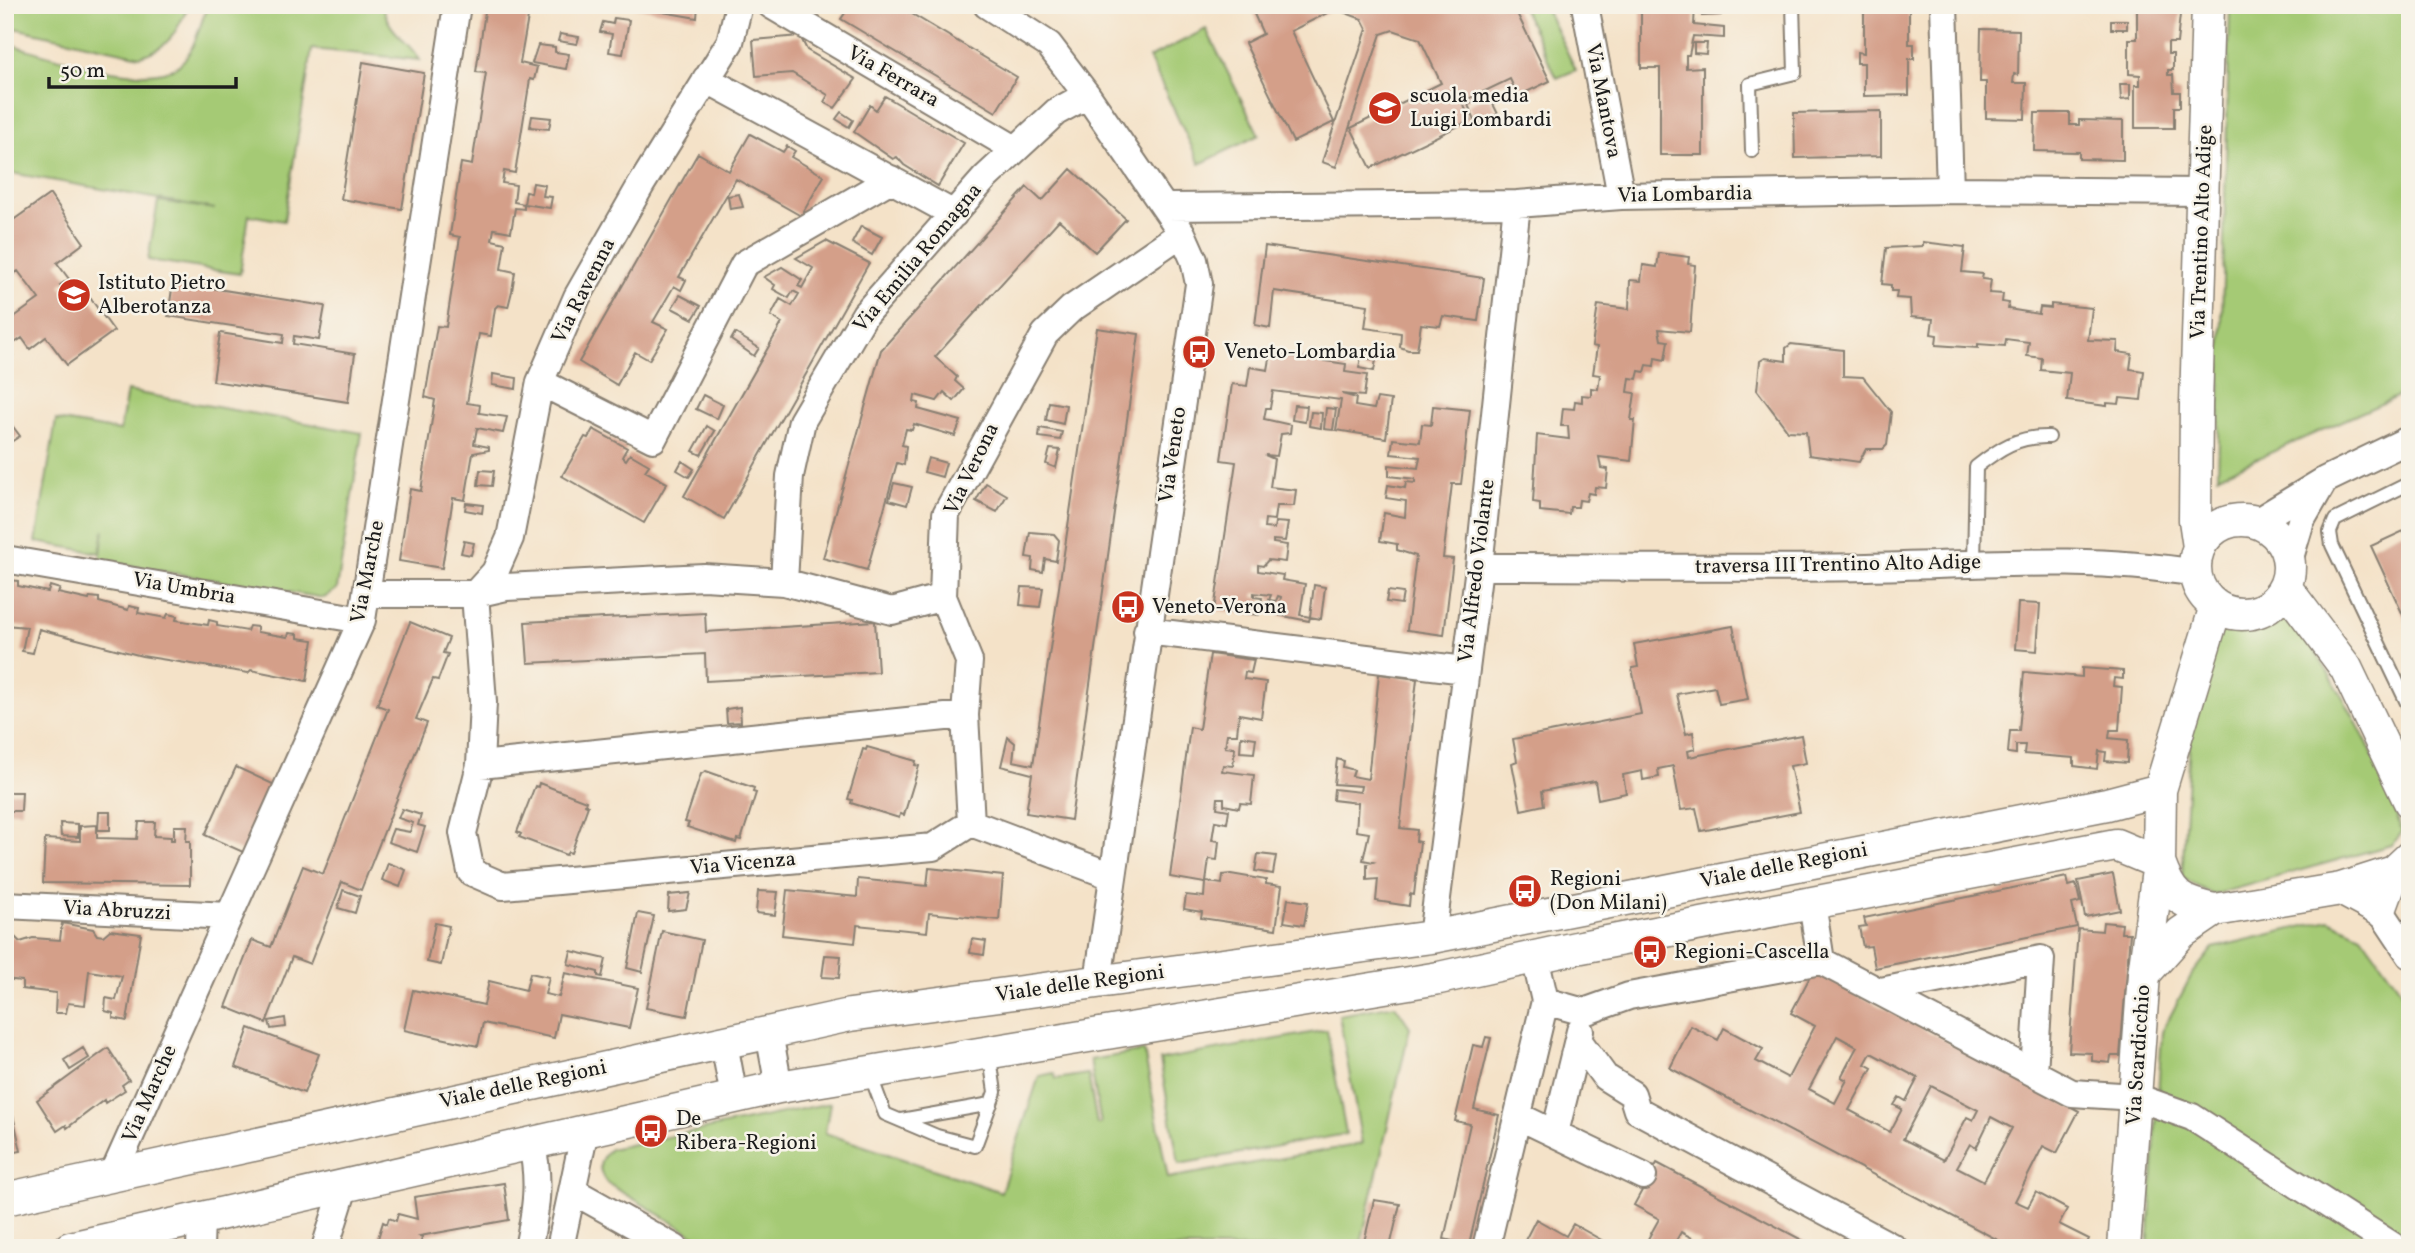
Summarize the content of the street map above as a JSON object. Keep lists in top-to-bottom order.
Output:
{
  "streets": {
    "street": [
      "Via Ferrara",
      "Via Mantova",
      "Via Lombardia",
      "Via Trentino Alto Adige",
      "Via Emilia Romagna",
      "Via Ravenna",
      "Via Veneto",
      "Via Verona",
      "traversa III Trentino Alto Adige",
      "Via Alfredo Violante",
      "Via Marche",
      "Via Umbria",
      "Via Vicenza",
      "Viale delle Regioni",
      "Via Abruzzi",
      "Via Scardicchio"
    ]
  },
  "crossings": [
    ["Via Ferrara", "Via Emilia Romagna"],
    ["Via Mantova", "Via Lombardia"],
    ["Via Lombardia", "Via Trentino Alto Adige"],
    ["Via Lombardia", "Via Veneto"],
    ["Via Lombardia", "Via Alfredo Violante"],
    ["Via Trentino Alto Adige", "traversa III Trentino Alto Adige"],
    ["Via Emilia Romagna", "Via Veneto"],
    ["Via Ravenna", "Via Vicenza"],
    ["Via Veneto", "Via Verona"],
    ["Via Veneto", "Viale delle Regioni"],
    ["Via Verona", "Via Vicenza"],
    ["traversa III Trentino Alto Adige", "Via Alfredo Violante"],
    ["Via Alfredo Violante", "Viale delle Regioni"],
    ["Via Marche", "Via Umbria"],
    ["Via Marche", "Viale delle Regioni"],
    ["Via Marche", "Via Abruzzi"],
    ["Viale delle Regioni", "Via Scardicchio"]
  ],
  "places": {
    "school or university": ["scuola media Luigi Lombardi", "Istituto Pietro Alberotanza"],
    "bus stop": [
      "Veneto-Lombardia",
      "Veneto-Verona",
      "Regioni (Don Milani)",
      "Regioni-Cascella",
      "De Ribera-Regioni"
    ]
  },
  "scale_bar": "50 m"
}
